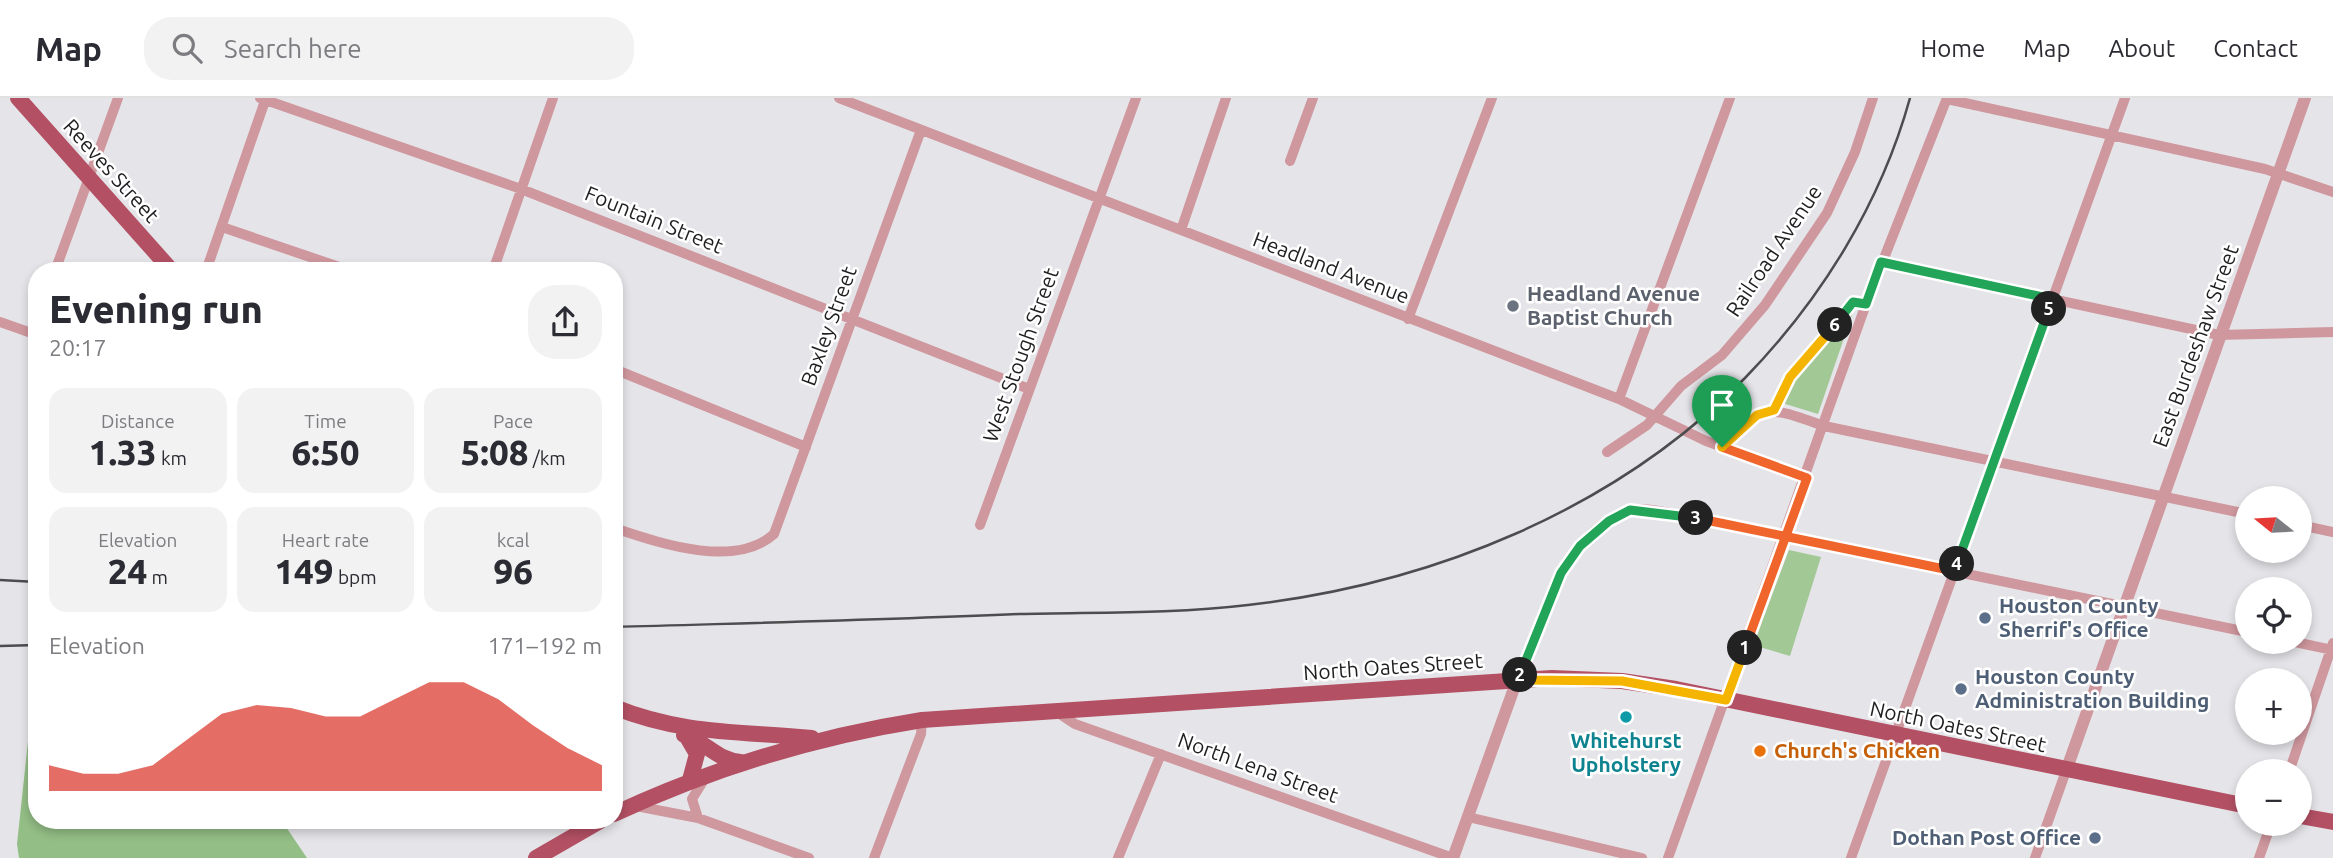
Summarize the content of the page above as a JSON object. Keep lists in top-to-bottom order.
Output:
{
  "streets": {
    "main road": ["Reeves Street", "North Oates Street"],
    "street": [
      "Fountain Street",
      "Railroad Avenue",
      "Headland Avenue",
      "Baxley Street",
      "East Burdeshaw Street",
      "West Stough Street",
      "North Lena Street"
    ]
  },
  "crossings": [
    ["Fountain Street", "Baxley Street"],
    ["Fountain Street", "West Stough Street"],
    ["Railroad Avenue", "Headland Avenue"],
    ["Headland Avenue", "Baxley Street"],
    ["Headland Avenue", "West Stough Street"],
    ["East Burdeshaw Street", "North Oates Street"],
    ["North Oates Street", "North Lena Street"]
  ],
  "places": [
    "Headland Avenue Baptist Church",
    "Houston County Sherrif's Office",
    "Houston County Administration Building",
    "Whitehurst Upholstery",
    "Church's Chicken",
    "Dothan Post Office"
  ],
  "north": "left",
  "page": {
    "header": "Map",
    "search": "Search here",
    "nav": [
      "Home",
      "Map",
      "About",
      "Contact"
    ],
    "heading": ["Evening run", "20:17"],
    "pins": [
      "5",
      "6",
      "3",
      "4",
      "1",
      "2"
    ],
    "stats": [
      ["Distance", "1.33 km"],
      ["Time", "6:50"],
      ["Pace", "5:08 /km"],
      ["Elevation", "24 m"],
      ["Heart rate", "149 bpm"],
      ["kcal", "96"]
    ],
    "map_buttons": ["+", "−"],
    "chart": ["Elevation", "171–192 m"]
  }
}
